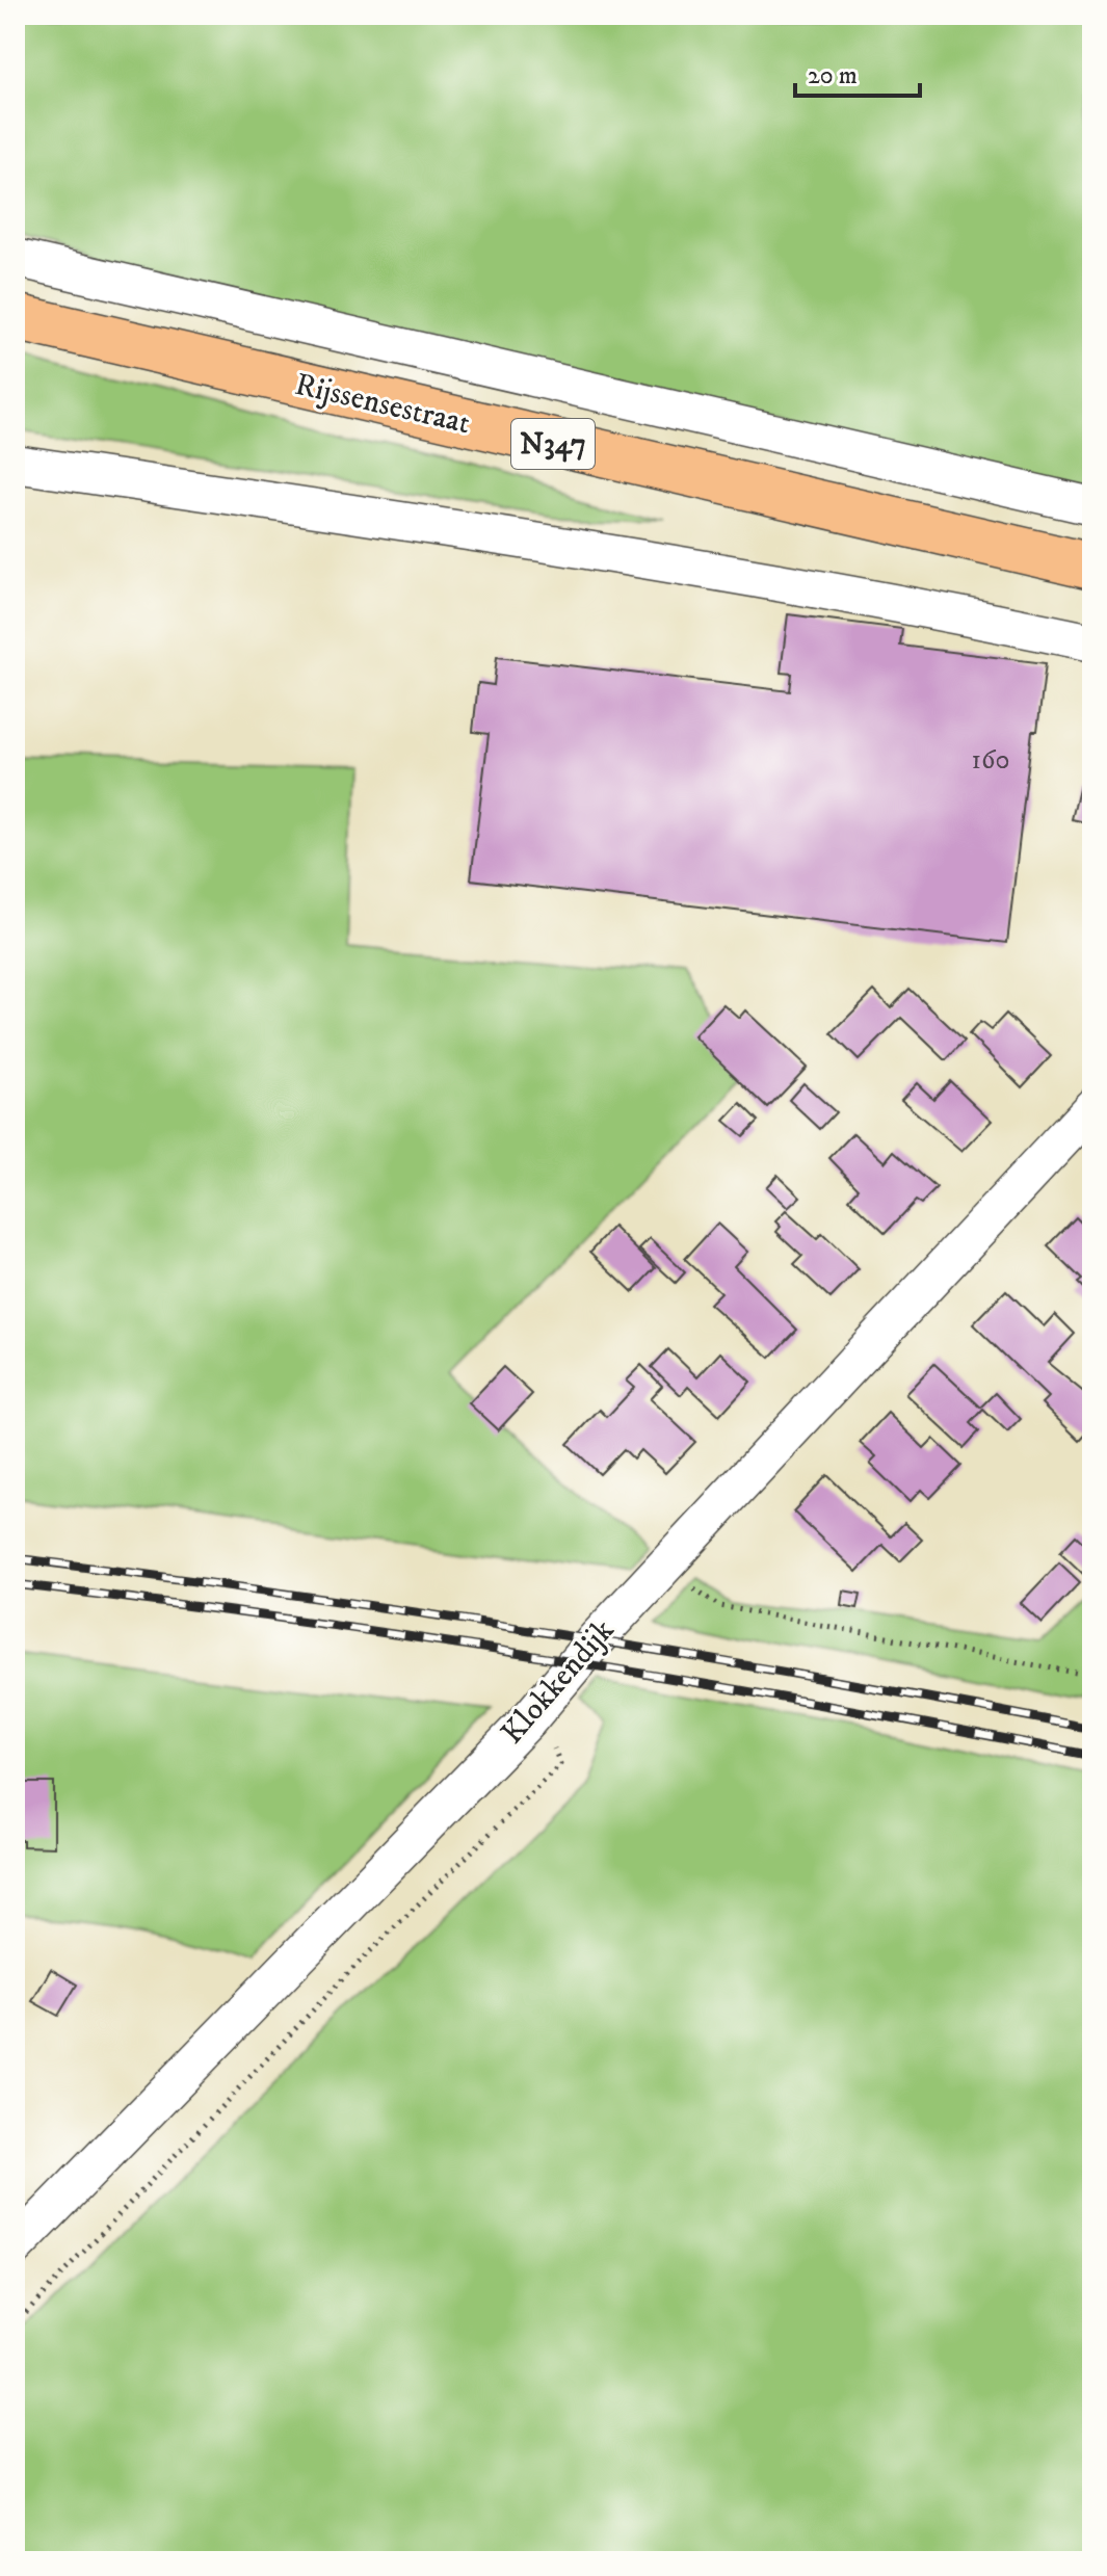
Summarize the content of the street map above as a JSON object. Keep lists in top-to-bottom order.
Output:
{
  "streets": {
    "main road": ["Rijssensestraat", "N347"],
    "street": ["Klokkendijk"]
  },
  "house_numbers": ["160"],
  "scale_bar": "20 m"
}
